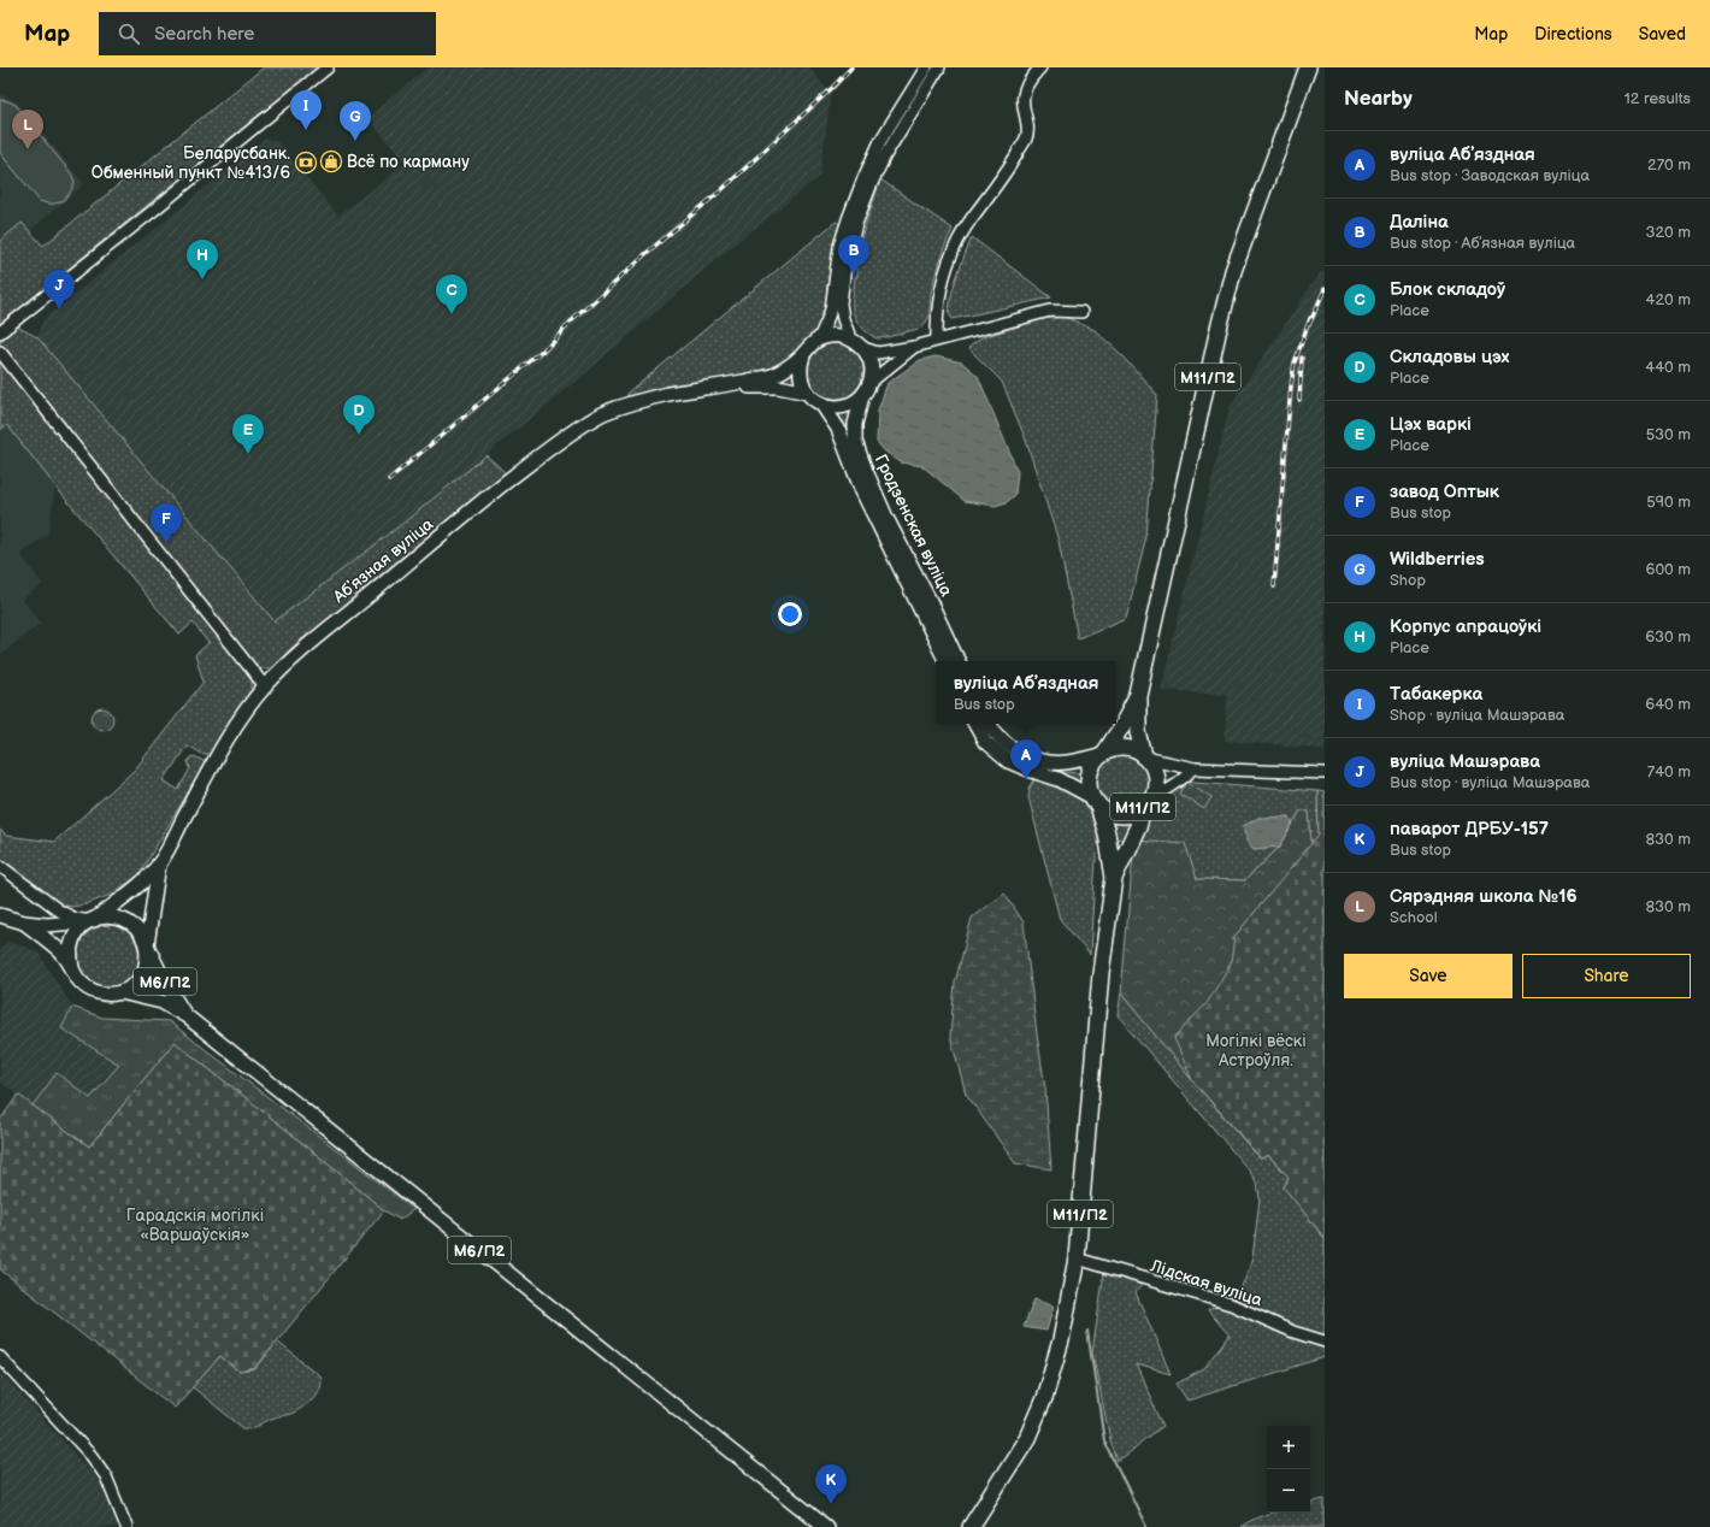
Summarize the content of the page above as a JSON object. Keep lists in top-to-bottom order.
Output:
{
  "streets": {
    "highway": ["М11/П2"],
    "main road": ["Гродзенская вуліца", "Абʼязная вуліца", "М6/П2"],
    "street": ["Лідская вуліца"]
  },
  "crossings": [
    ["М11/П2", "Лідская вуліца"],
    ["Гродзенская вуліца", "Абʼязная вуліца"],
    ["Абʼязная вуліца", "М6/П2"]
  ],
  "parks": ["Могілкі вёскі Астроўля.", "Гарадскія могілкі «Варшаўскія»"],
  "places": {
    "shop": ["Всё по карману"],
    "bank": ["Беларусбанк. Обменный пункт №413/6"]
  },
  "page": {
    "header": "Map",
    "search": "Search here",
    "nav": ["Map", "Directions", "Saved"],
    "heading": ["Nearby", "12 results"],
    "pins": [
      "I",
      "G",
      "L",
      "B",
      "H",
      "J",
      "C",
      "D",
      "E",
      "F",
      "A",
      "K"
    ],
    "list": [
      {
        "mark": "A",
        "name": "вуліца Абʼяздная",
        "note": "Bus stop · Заводская вуліца",
        "value": "270 m"
      },
      {
        "mark": "B",
        "name": "Даліна",
        "note": "Bus stop · Абʼязная вуліца",
        "value": "320 m"
      },
      {
        "mark": "C",
        "name": "Блок складоў",
        "note": "Place",
        "value": "420 m"
      },
      {
        "mark": "D",
        "name": "Складовы цэх",
        "note": "Place",
        "value": "440 m"
      },
      {
        "mark": "E",
        "name": "Цэх варкі",
        "note": "Place",
        "value": "530 m"
      },
      {
        "mark": "F",
        "name": "завод Оптык",
        "note": "Bus stop",
        "value": "590 m"
      },
      {
        "mark": "G",
        "name": "Wildberries",
        "note": "Shop",
        "value": "600 m"
      },
      {
        "mark": "H",
        "name": "Корпус апрацоўкі",
        "note": "Place",
        "value": "630 m"
      },
      {
        "mark": "I",
        "name": "Табакерка",
        "note": "Shop · вуліца Машэрава",
        "value": "640 m"
      },
      {
        "mark": "J",
        "name": "вуліца Машэрава",
        "note": "Bus stop · вуліца Машэрава",
        "value": "740 m"
      },
      {
        "mark": "K",
        "name": "паварот ДРБУ-157",
        "note": "Bus stop",
        "value": "830 m"
      },
      {
        "mark": "L",
        "name": "Сярэдняя школа №16",
        "note": "School",
        "value": "830 m"
      }
    ],
    "popup": ["вуліца Абʼяздная", "Bus stop"],
    "buttons": ["Save", "Share"],
    "map_buttons": ["+", "−"]
  }
}
